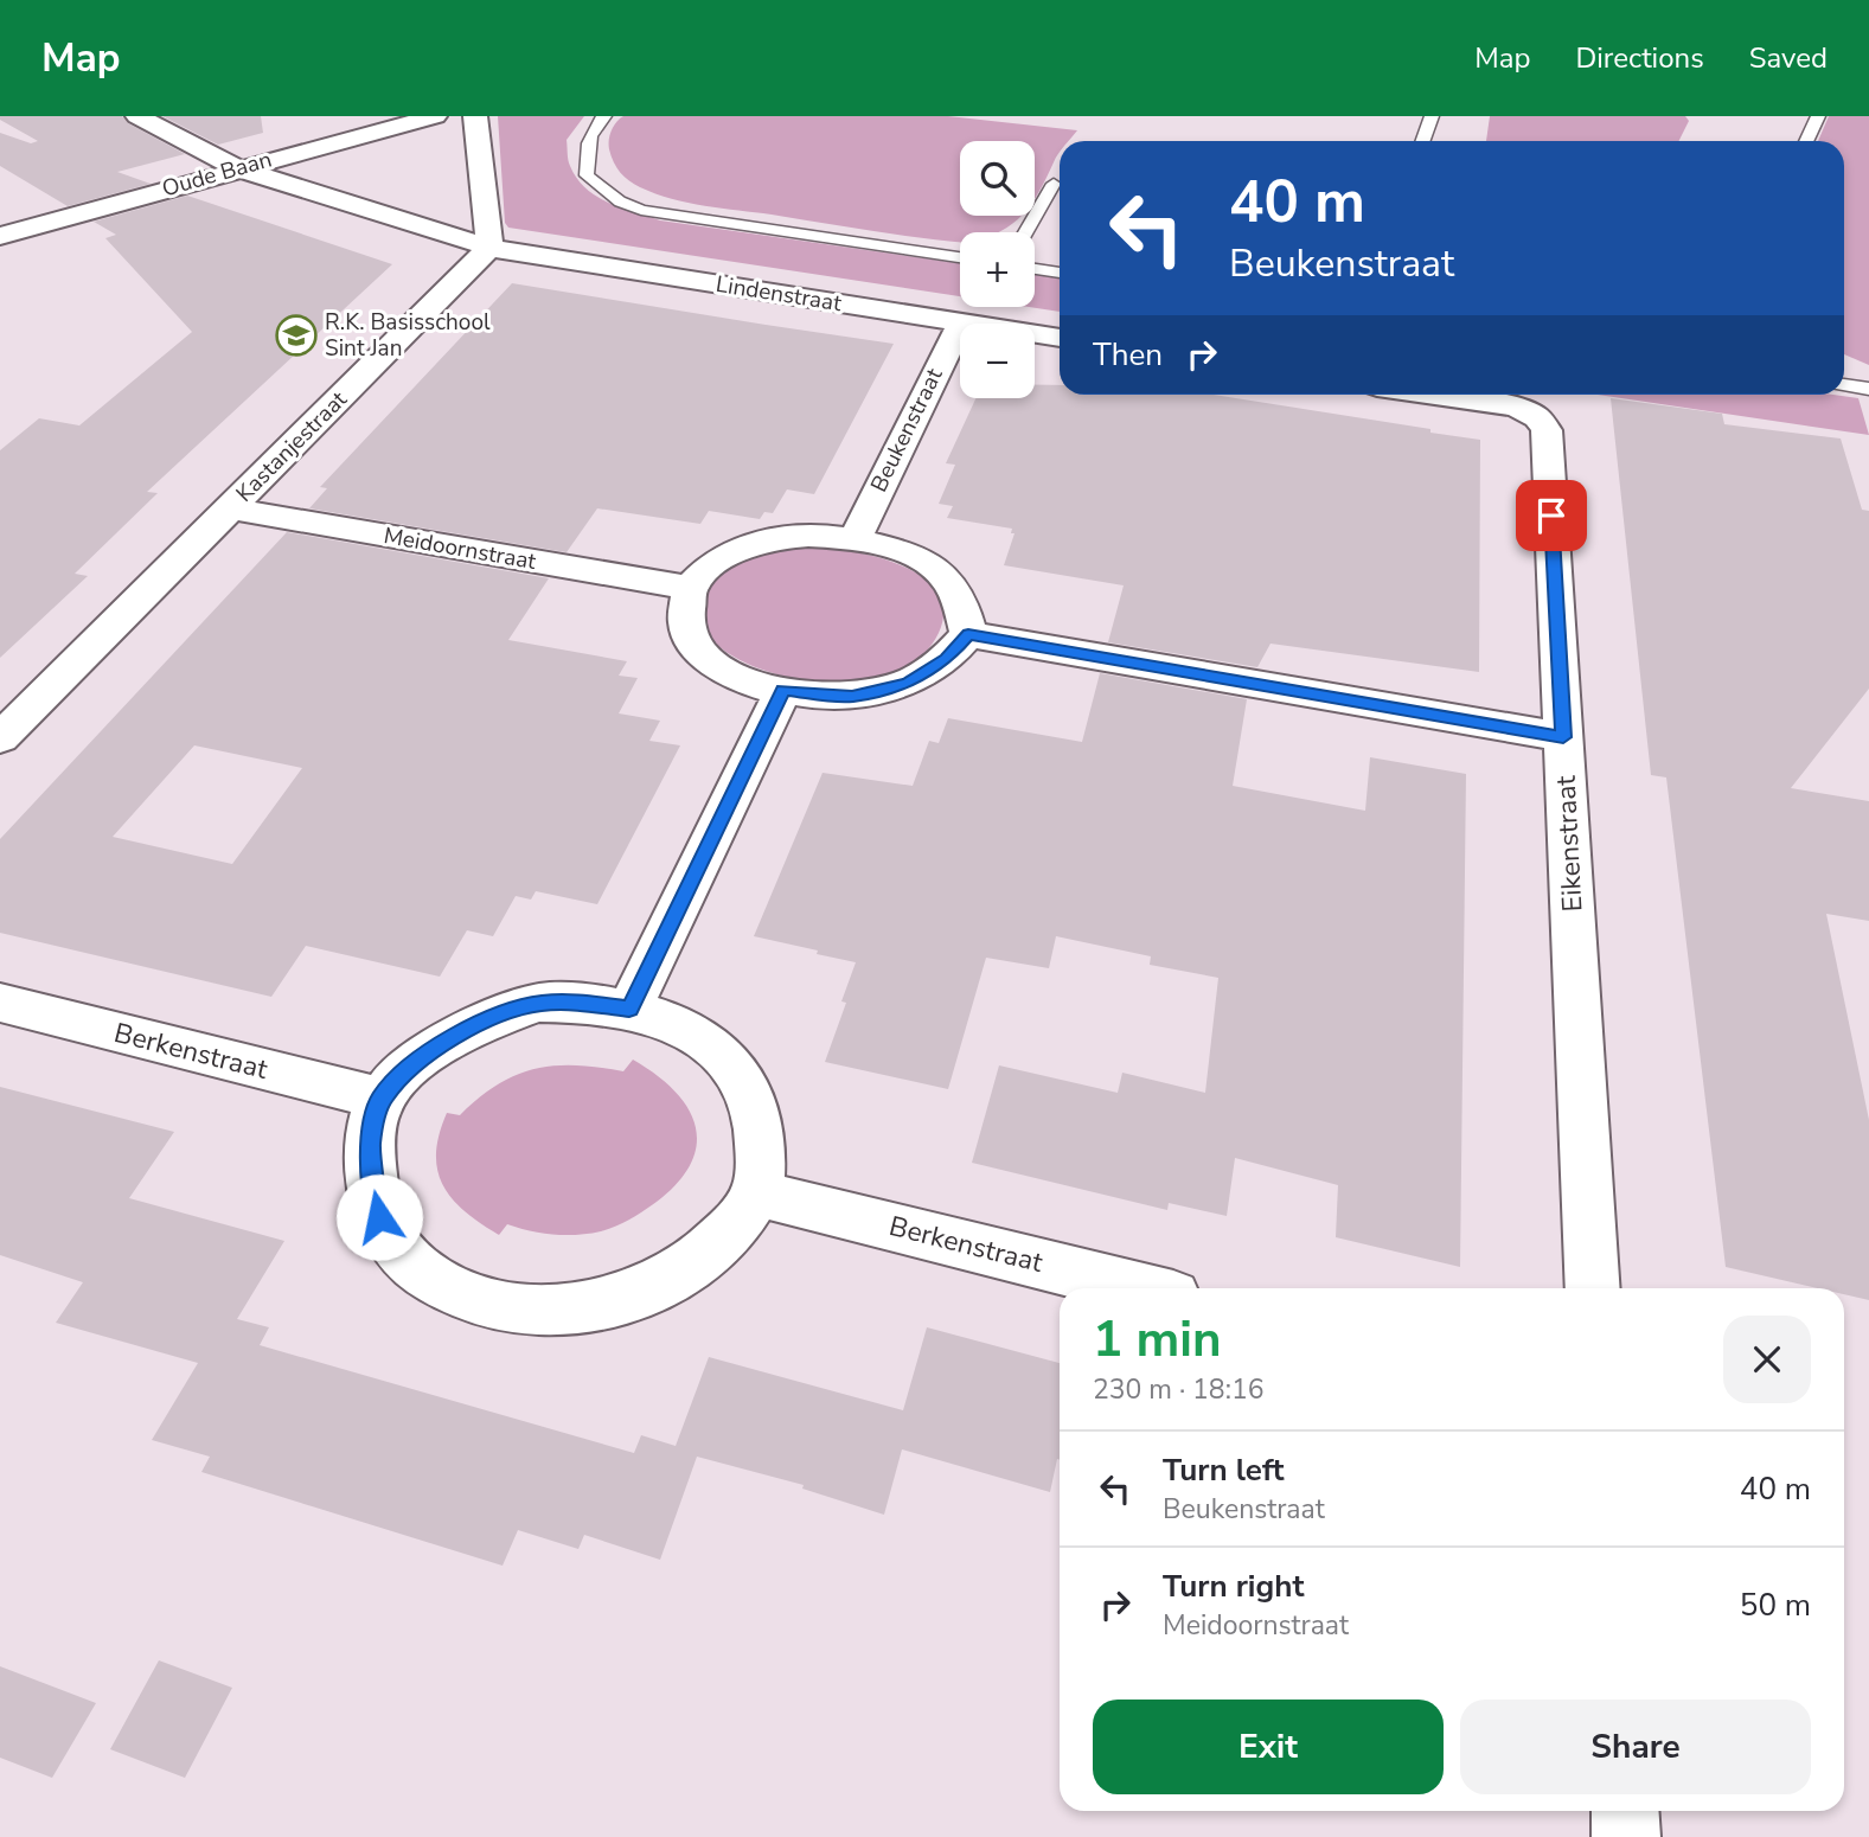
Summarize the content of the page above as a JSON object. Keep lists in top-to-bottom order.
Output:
{
  "streets": {
    "street": [
      "Oude Baan",
      "Lindenstraat",
      "Beukenstraat",
      "Kastanjestraat",
      "Meidoornstraat",
      "Eikenstraat",
      "Berkenstraat"
    ]
  },
  "crossings": [
    ["Oude Baan", "Lindenstraat"],
    ["Lindenstraat", "Beukenstraat"],
    ["Lindenstraat", "Kastanjestraat"],
    ["Beukenstraat", "Meidoornstraat"],
    ["Kastanjestraat", "Meidoornstraat"]
  ],
  "places": {
    "school or university": ["R.K. Basisschool Sint Jan"]
  },
  "page": {
    "header": "Map",
    "nav": ["Map", "Directions", "Saved"],
    "map_buttons": ["+", "−"],
    "turn": ["40 m", "Beukenstraat"],
    "then": "Then",
    "heading": ["1 min", "230 m · 18:16"],
    "list": [
      {
        "name": "Turn left",
        "note": "Beukenstraat",
        "value": "40 m"
      },
      {
        "name": "Turn right",
        "note": "Meidoornstraat",
        "value": "50 m"
      }
    ],
    "buttons": ["Exit", "Share"]
  }
}
